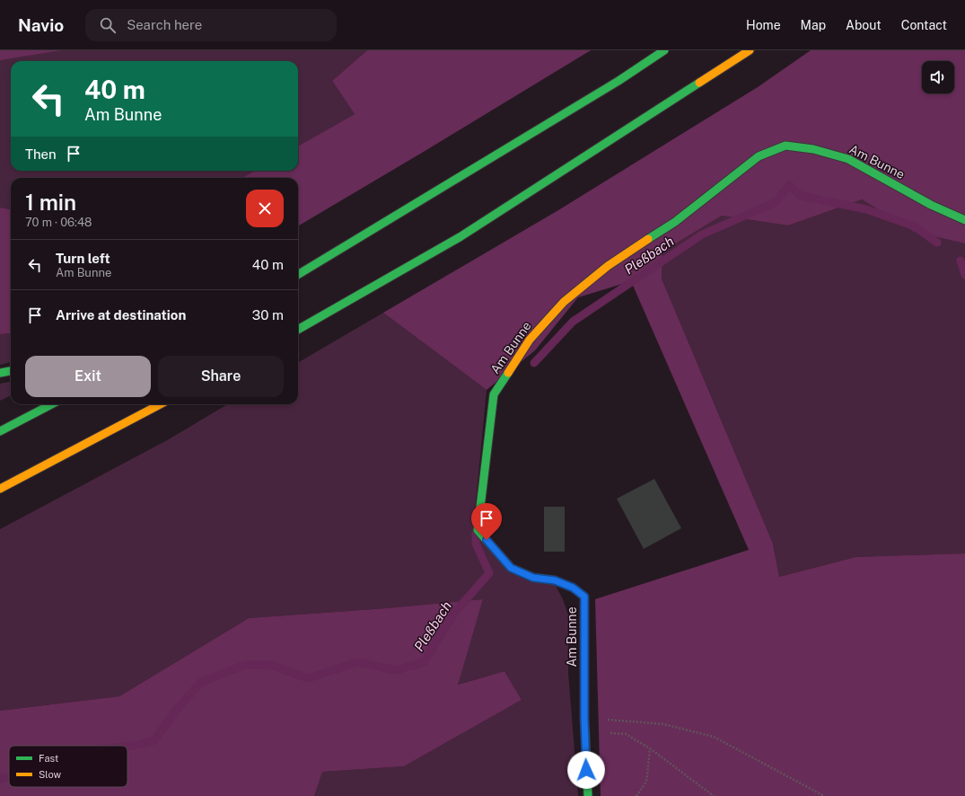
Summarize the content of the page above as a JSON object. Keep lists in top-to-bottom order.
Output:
{
  "streets": {
    "main road": ["Am Bunne"]
  },
  "water": ["Pleßbach"],
  "legend": ["Fast", "Slow"],
  "page": {
    "header": "Navio",
    "search": "Search here",
    "nav": [
      "Home",
      "Map",
      "About",
      "Contact"
    ],
    "turn": ["40 m", "Am Bunne"],
    "then": "Then",
    "heading": ["1 min", "70 m · 06:48"],
    "list": [
      {
        "name": "Turn left",
        "note": "Am Bunne",
        "value": "40 m"
      },
      {
        "name": "Arrive at destination",
        "value": "30 m"
      }
    ],
    "buttons": ["Exit", "Share"]
  }
}
